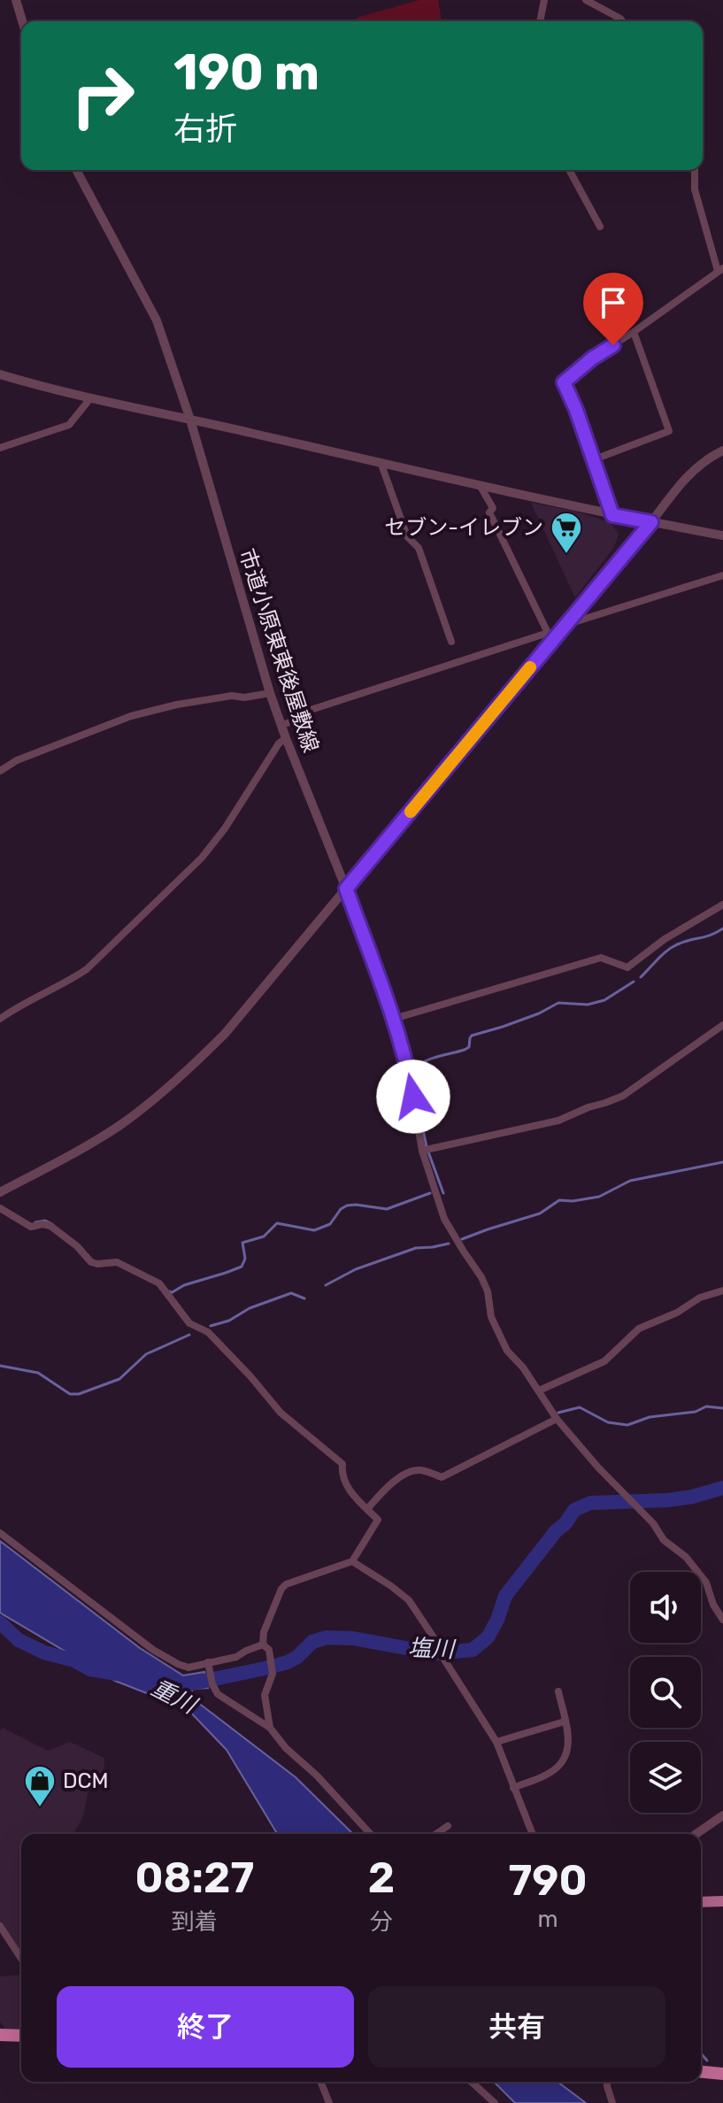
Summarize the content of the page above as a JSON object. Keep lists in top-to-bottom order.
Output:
{
  "streets": {
    "street": ["市道小原東東後屋敷線"]
  },
  "water": ["塩川", "重川"],
  "places": {
    "supermarket": ["セブン-イレブン"],
    "shop": ["DCM"]
  },
  "page": {
    "turn": ["190 m", "右折"],
    "eta": [
      "08:27",
      "到着",
      "2",
      "分",
      "790",
      "m"
    ],
    "buttons": ["終了", "共有"]
  }
}
